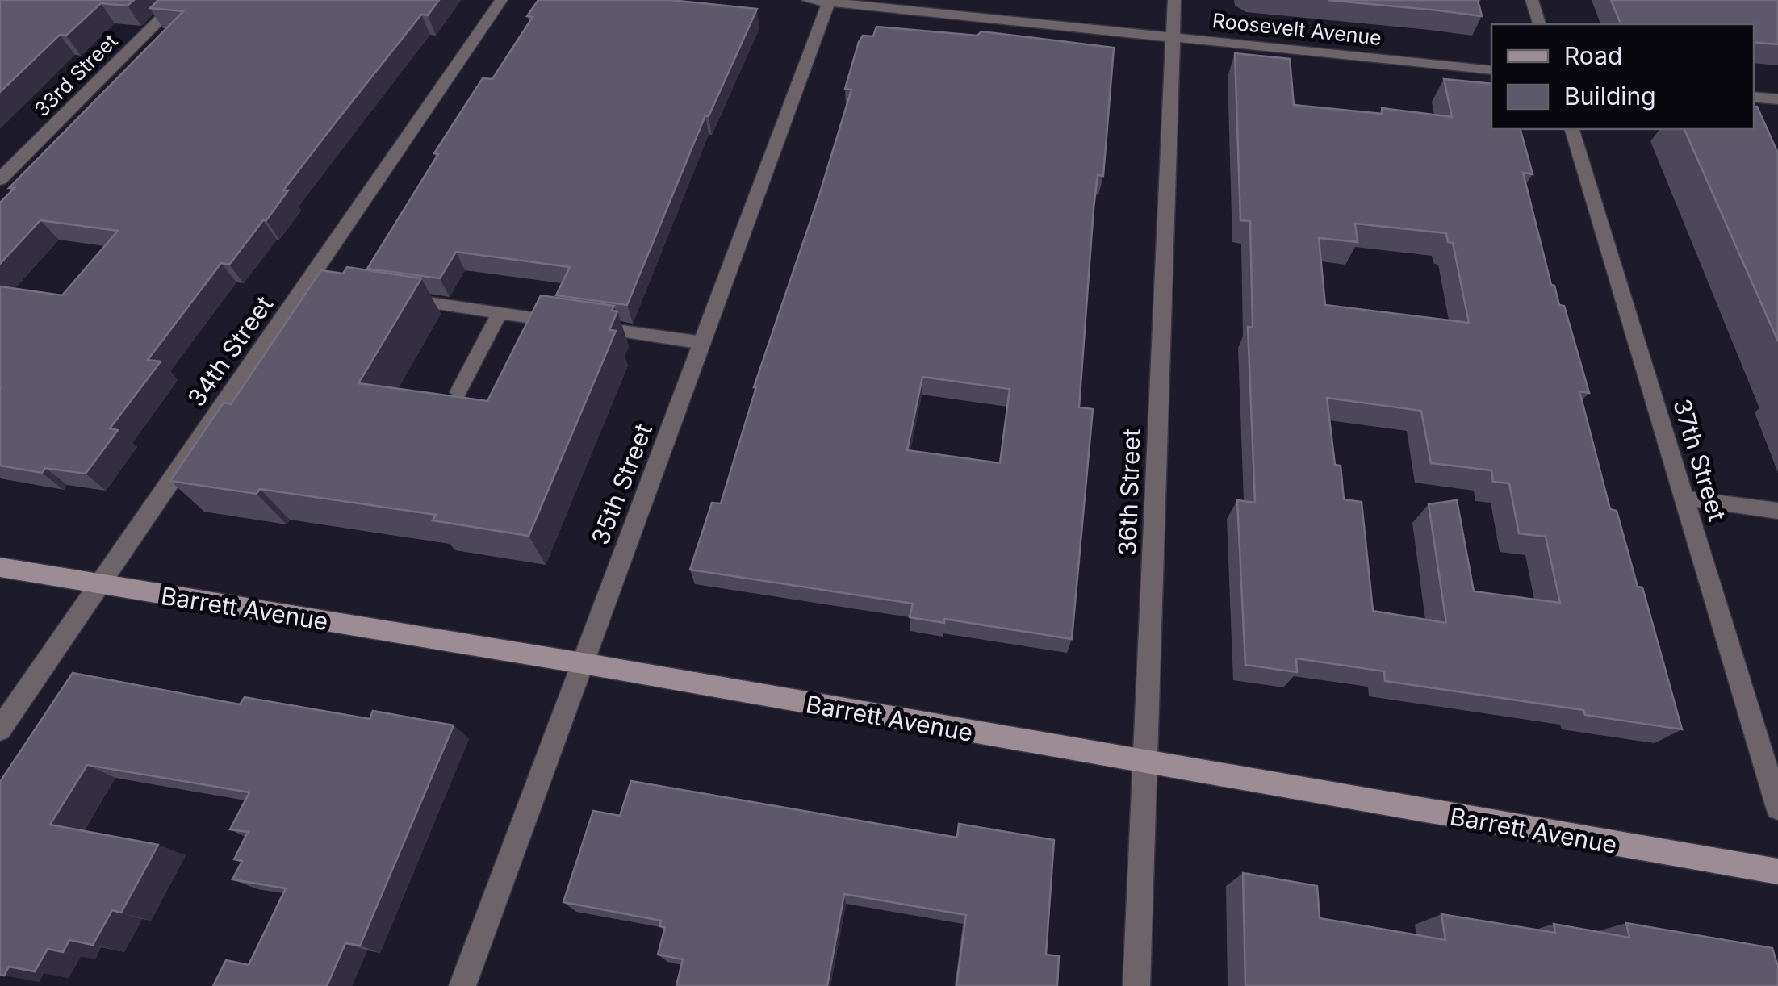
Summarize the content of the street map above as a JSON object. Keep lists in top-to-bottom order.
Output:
{
  "streets": {
    "main road": ["Barrett Avenue"],
    "street": [
      "Roosevelt Avenue",
      "33rd Street",
      "34th Street",
      "37th Street",
      "35th Street",
      "36th Street"
    ]
  },
  "crossings": [
    ["Roosevelt Avenue", "35th Street"],
    ["Roosevelt Avenue", "36th Street"],
    ["34th Street", "Barrett Avenue"],
    ["35th Street", "Barrett Avenue"],
    ["36th Street", "Barrett Avenue"]
  ],
  "legend": ["Road", "Building"]
}
